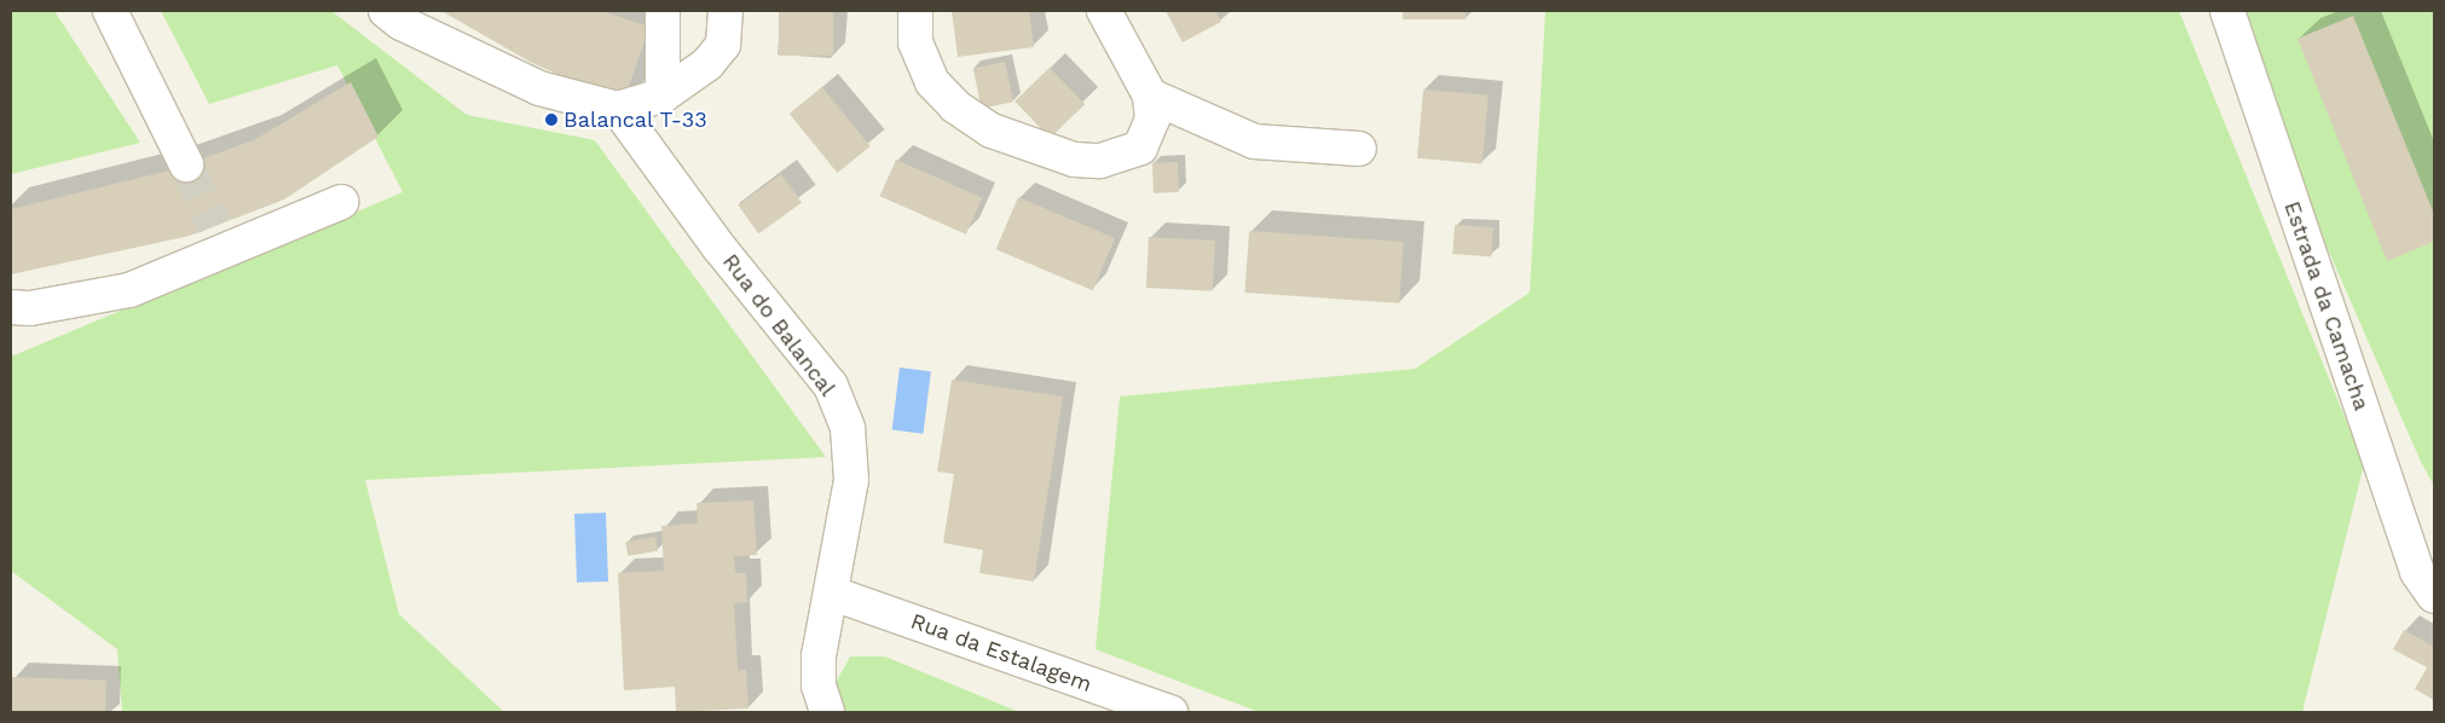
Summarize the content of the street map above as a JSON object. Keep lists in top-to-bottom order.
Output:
{
  "streets": {
    "street": ["Estrada da Camacha", "Rua do Balancal", "Rua da Estalagem"]
  },
  "crossings": [
    ["Rua do Balancal", "Rua da Estalagem"]
  ],
  "places": ["Balancal T-33"]
}
